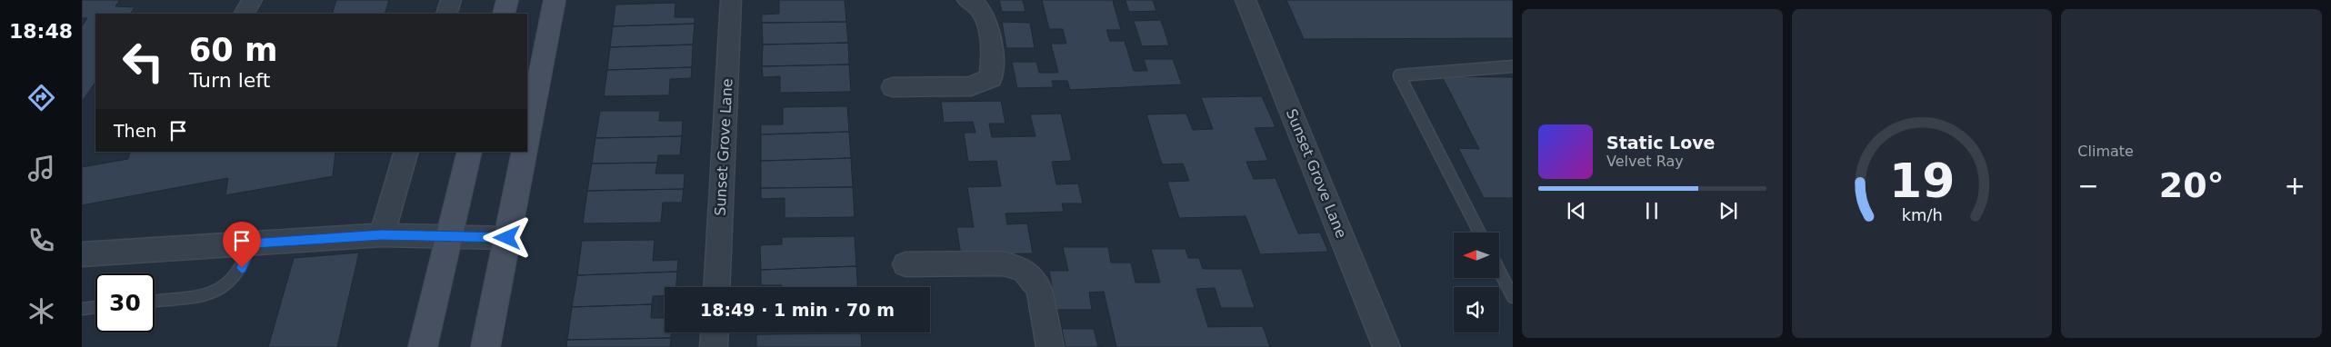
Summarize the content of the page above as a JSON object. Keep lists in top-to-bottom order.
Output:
{
  "streets": {
    "street": ["Sunset Grove Lane"]
  },
  "north": "left",
  "page": {
    "tabs": "18:48",
    "tile": "Climate",
    "turn": ["60 m", "Turn left"],
    "then": "Then",
    "song": ["Static Love", "Velvet Ray"],
    "heat": ["−", "20°", "+"],
    "limit": "30",
    "trip": "18:49 · 1 min · 70 m",
    "gauge": ["19", "km/h"]
  }
}
